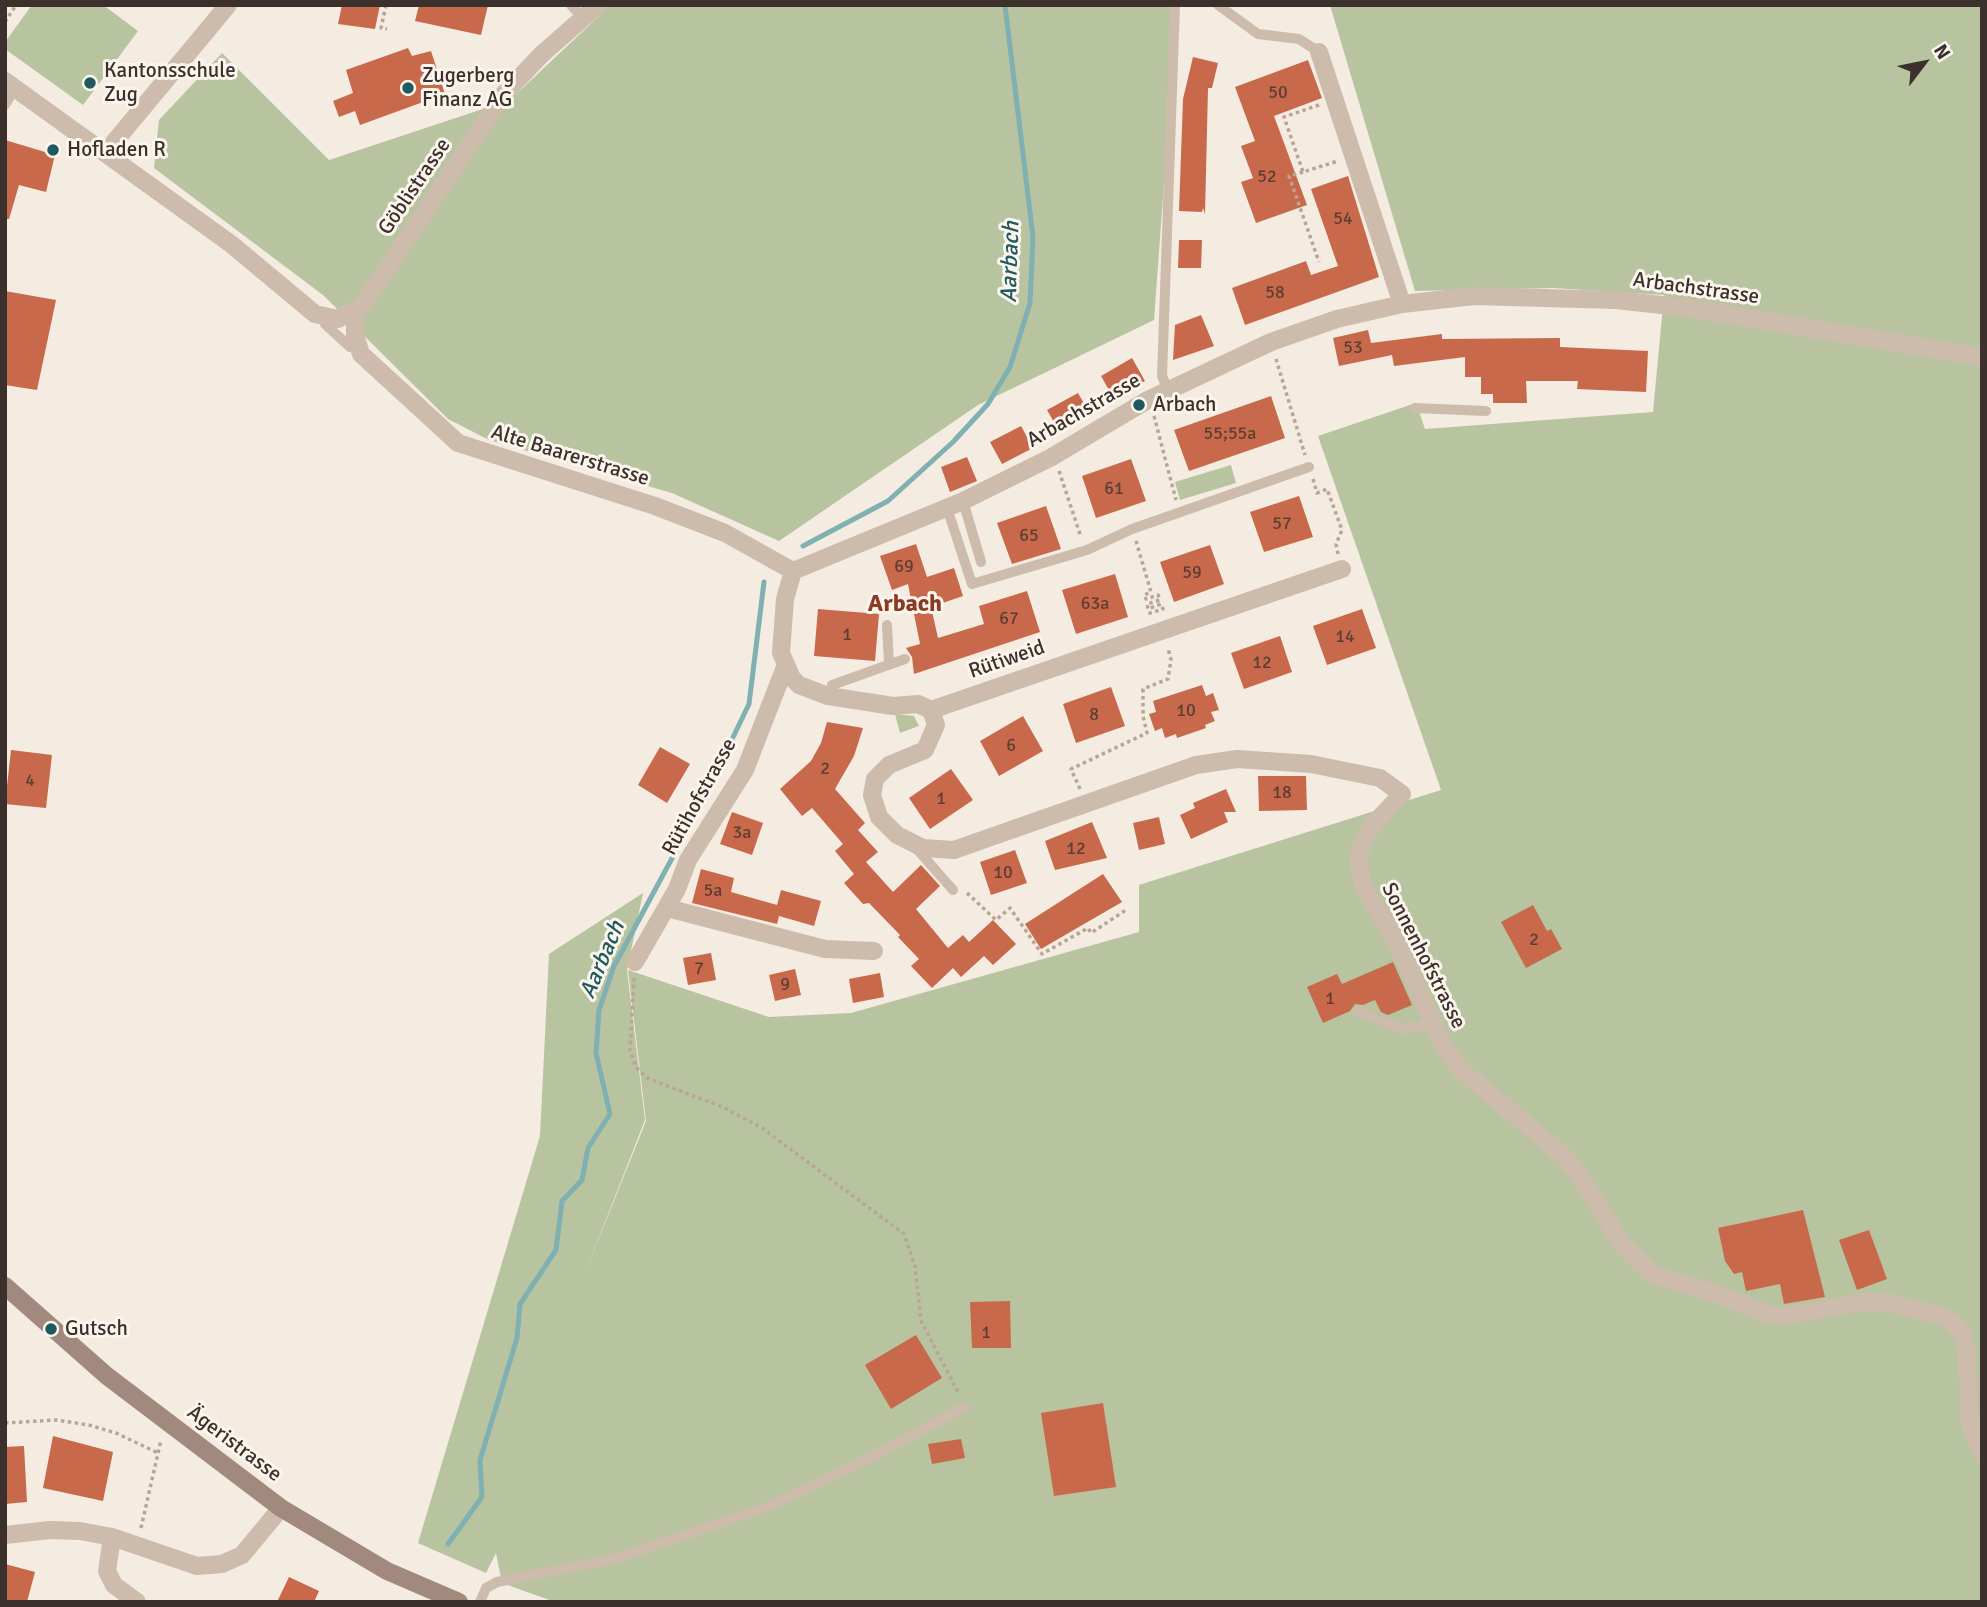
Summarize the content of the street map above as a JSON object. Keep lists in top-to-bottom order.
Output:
{
  "streets": {
    "main road": ["Ägeristrasse"],
    "street": [
      "Göblistrasse",
      "Arbachstrasse",
      "Alte Baarerstrasse",
      "Rütiweid",
      "Rütihofstrasse",
      "Sonnenhofstrasse"
    ]
  },
  "crossings": [
    ["Arbachstrasse", "Alte Baarerstrasse"],
    ["Rütiweid", "Rütihofstrasse"],
    ["Rütiweid", "Sonnenhofstrasse"]
  ],
  "districts": ["Arbach"],
  "water": ["Aarbach"],
  "places": [
    "Kantonsschule Zug",
    "Zugerberg Finanz AG",
    "Hofladen R",
    "Arbach",
    "Gutsch"
  ],
  "house_numbers": [
    "50",
    "52",
    "54",
    "58",
    "53",
    "55;55a",
    "61",
    "57",
    "65",
    "69",
    "59",
    "63a",
    "67",
    "1",
    "14",
    "12",
    "10",
    "8",
    "6",
    "2",
    "4",
    "18",
    "1",
    "3a",
    "12",
    "10",
    "5a",
    "2",
    "7",
    "9",
    "1",
    "1"
  ],
  "north": "top right"
}
